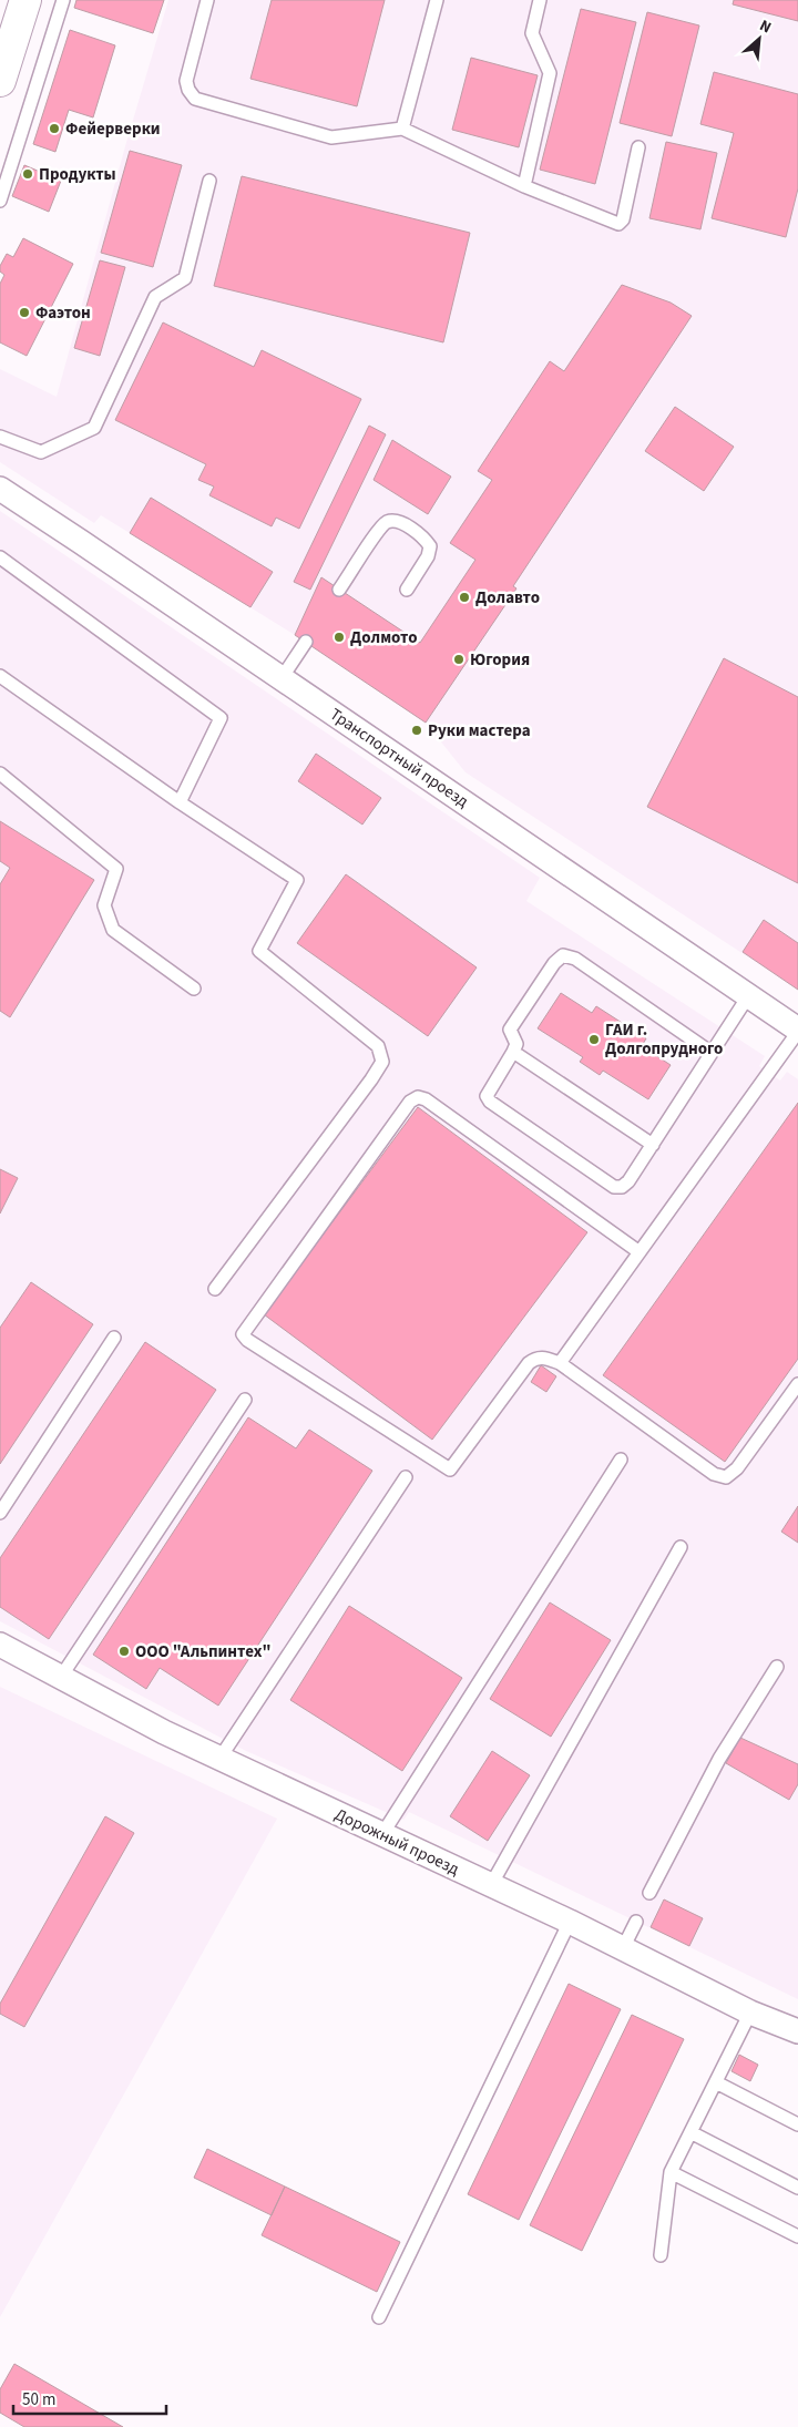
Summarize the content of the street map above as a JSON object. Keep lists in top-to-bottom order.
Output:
{
  "streets": {
    "street": ["Транспортный проезд", "Дорожный проезд"]
  },
  "places": [
    "Фейерверки",
    "Продукты",
    "Фаэтон",
    "Долавто",
    "Долмото",
    "Югория",
    "Руки мастера",
    "ГАИ г. Долгопрудного",
    "ООО \"Альпинтех\""
  ],
  "scale_bar": "50 m",
  "north": "top right"
}
